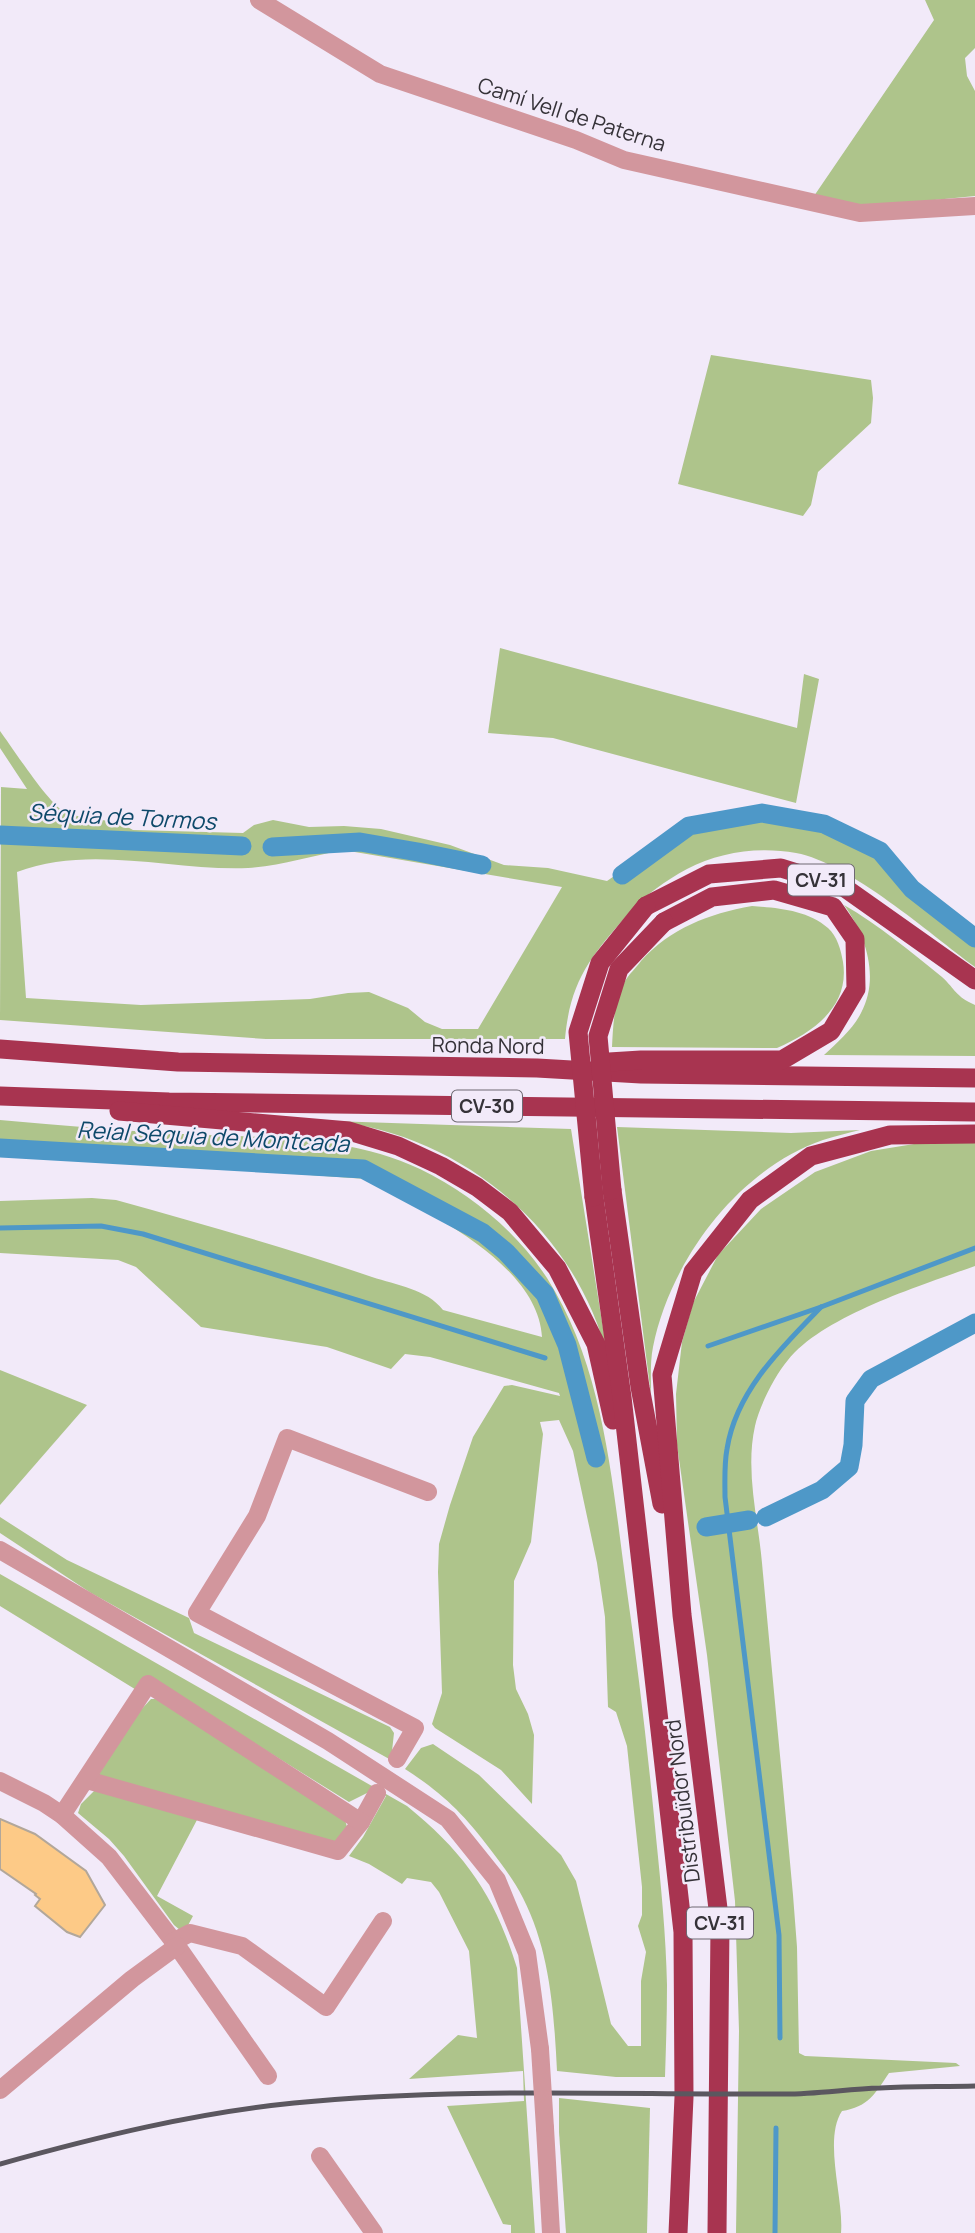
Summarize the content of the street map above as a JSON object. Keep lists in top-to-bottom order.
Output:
{
  "streets": {
    "highway": [
      "CV-31",
      "Ronda Nord",
      "CV-30",
      "Distribuïdor Nord"
    ],
    "street": ["Camí Vell de Paterna"]
  },
  "crossings": [
    ["CV-31", "Distribuïdor Nord"]
  ],
  "water": ["Séquia de Tormos", "Reial Séquia de Montcada"]
}
